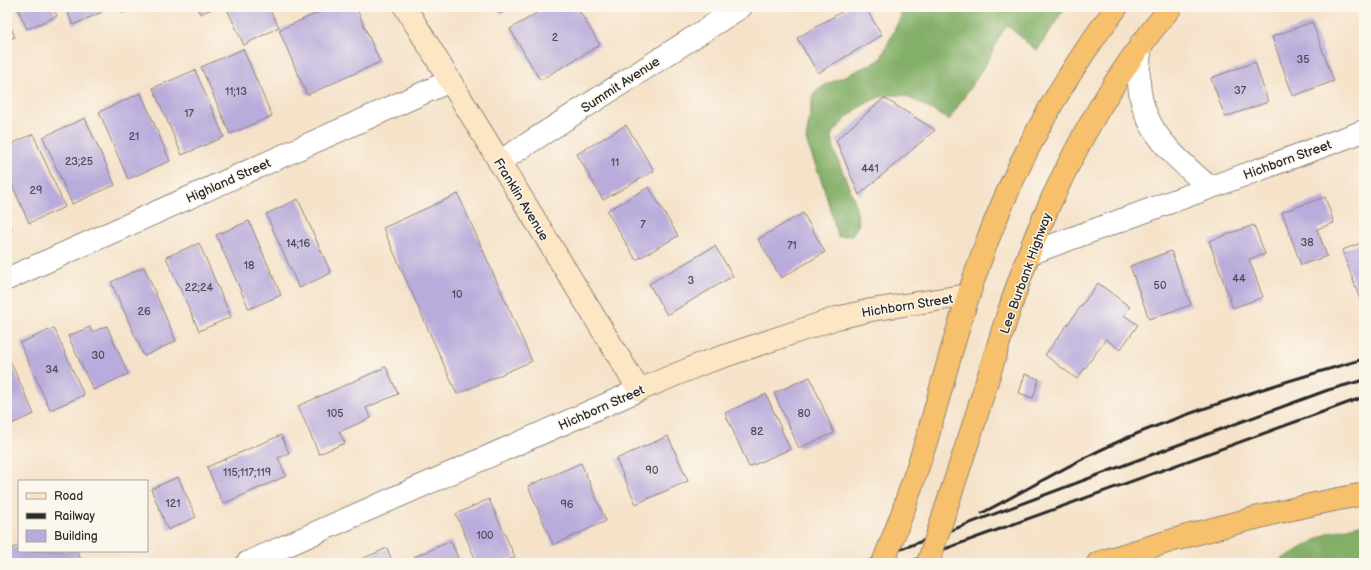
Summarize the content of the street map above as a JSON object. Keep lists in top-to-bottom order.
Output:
{
  "streets": {
    "highway": ["Lee Burbank Highway"],
    "street": [
      "Summit Avenue",
      "Hichborn Street",
      "Highland Street",
      "Franklin Avenue"
    ]
  },
  "crossings": [
    ["Summit Avenue", "Franklin Avenue"],
    ["Hichborn Street", "Franklin Avenue"],
    ["Hichborn Street", "Lee Burbank Highway"],
    ["Highland Street", "Franklin Avenue"]
  ],
  "house_numbers": [
    "2",
    "35",
    "37",
    "11;13",
    "17",
    "21",
    "23;25",
    "11",
    "441",
    "29",
    "7",
    "38",
    "14;16",
    "71",
    "18",
    "44",
    "3",
    "50",
    "22;24",
    "10",
    "26",
    "30",
    "34",
    "105",
    "80",
    "82",
    "90",
    "115;117;119",
    "121",
    "96",
    "100"
  ],
  "legend": ["Road", "Railway", "Building"]
}
